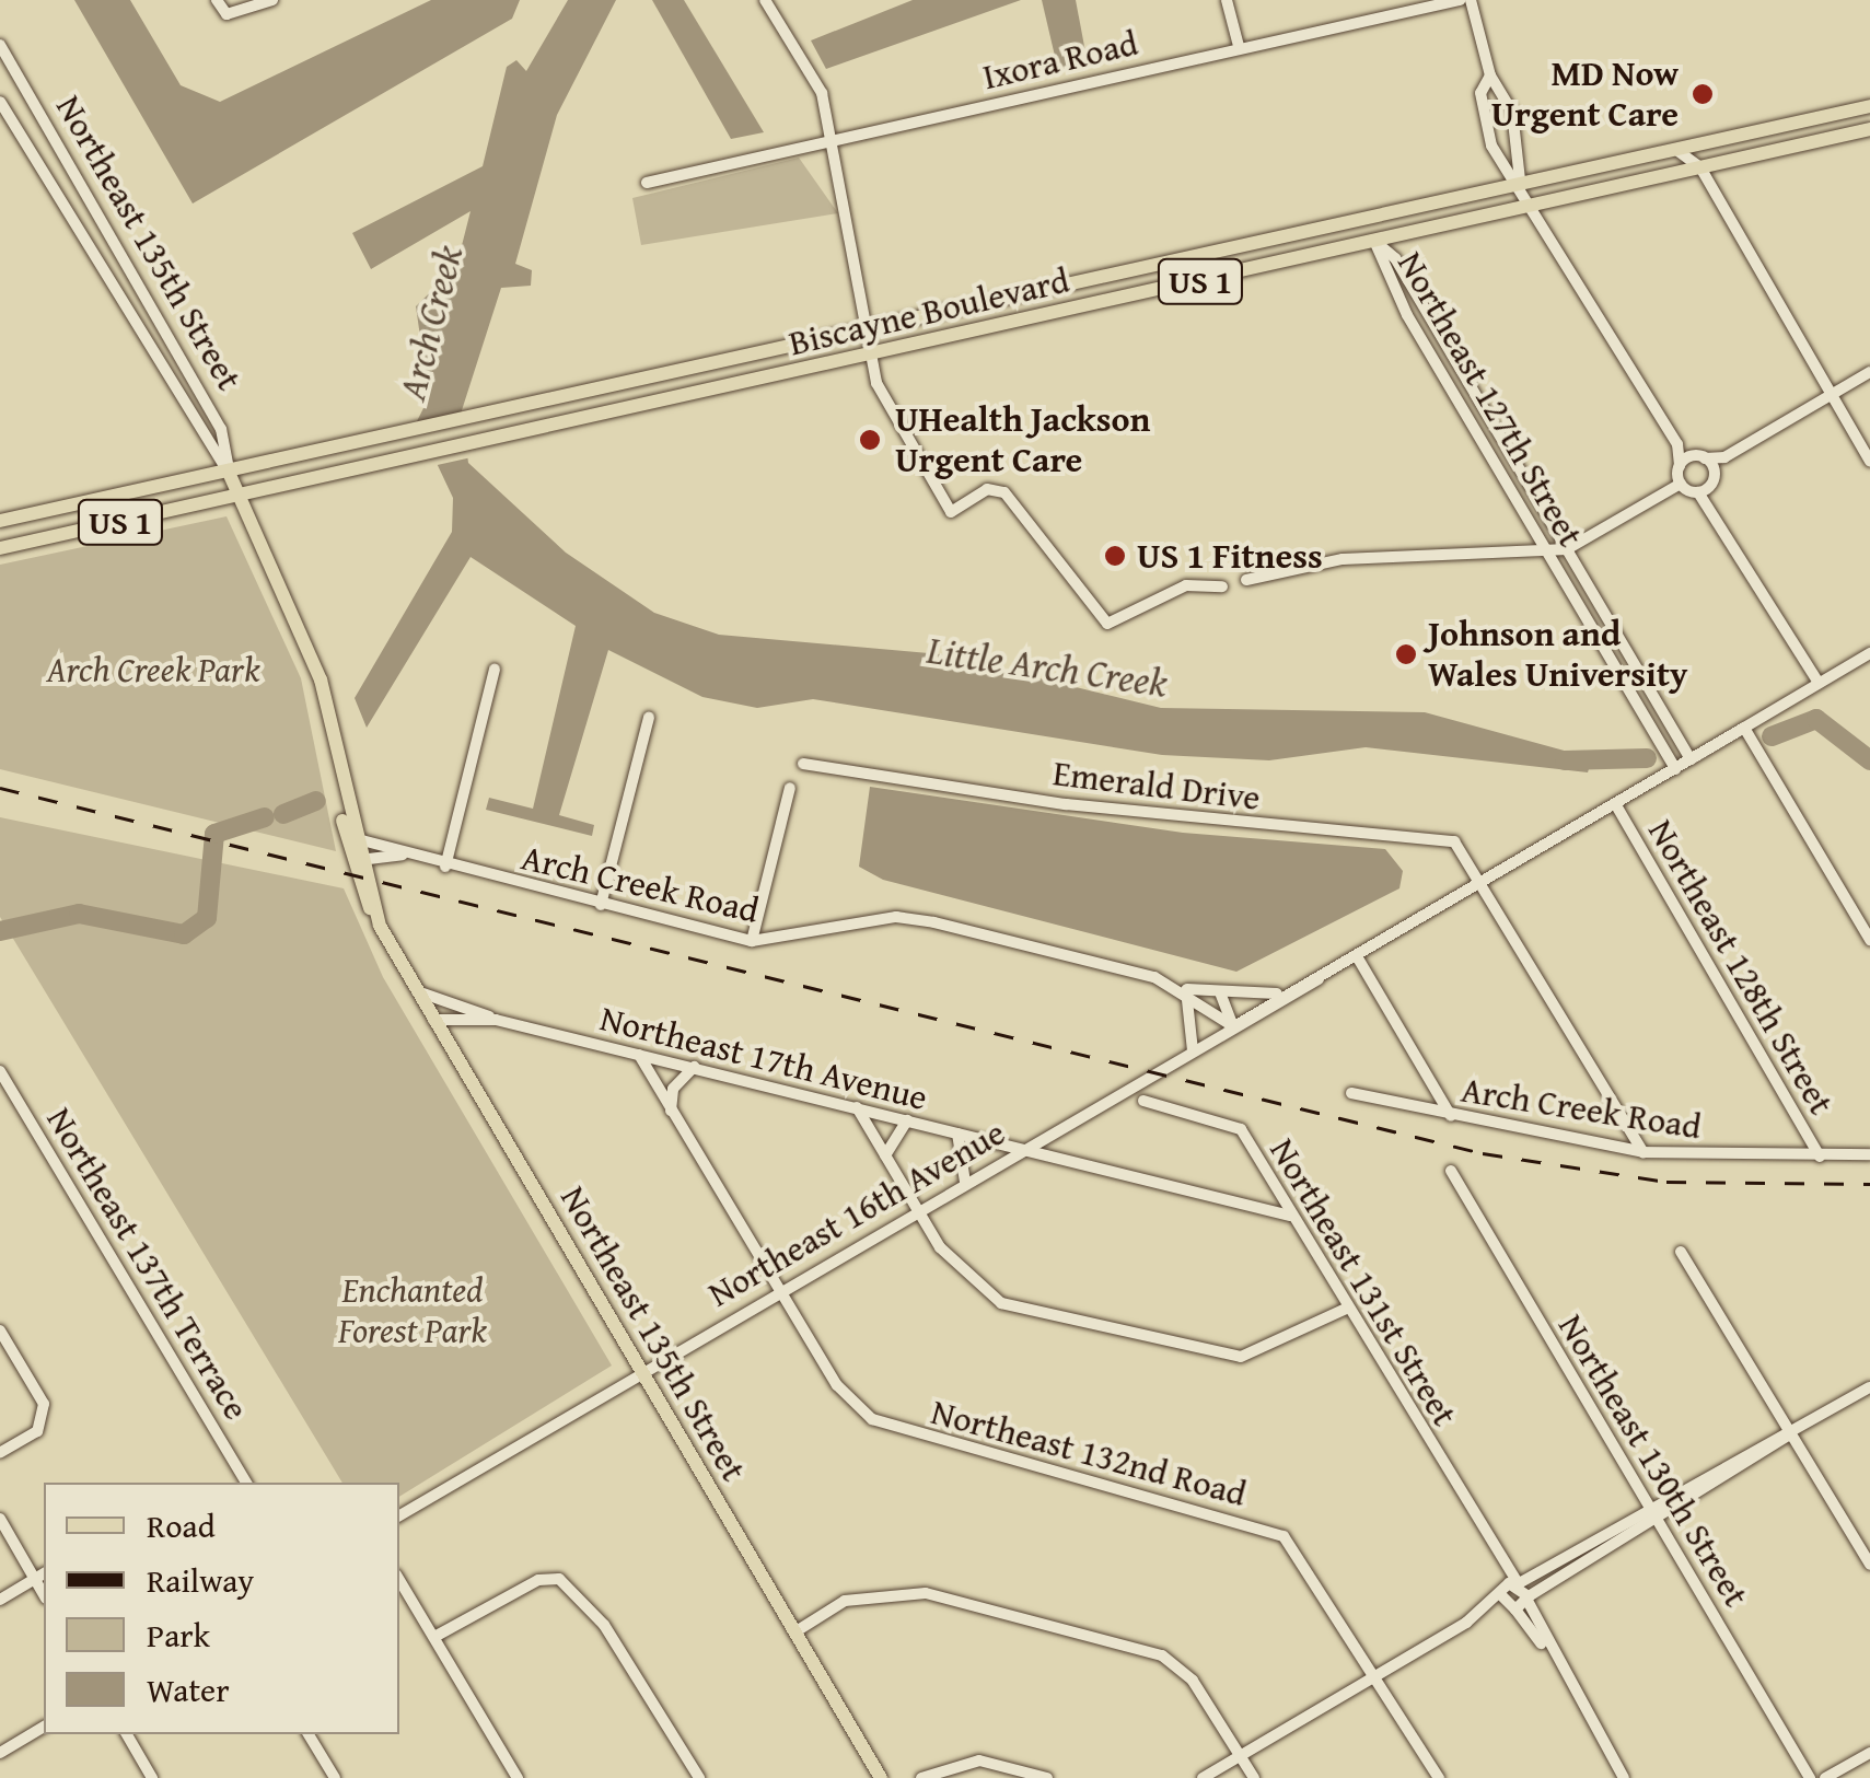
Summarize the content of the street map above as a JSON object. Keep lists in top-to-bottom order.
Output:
{
  "streets": {
    "main road": ["Northeast 135th Street", "US 1", "Biscayne Boulevard"],
    "street": [
      "Ixora Road",
      "Northeast 127th Street",
      "Emerald Drive",
      "Arch Creek Road",
      "Northeast 128th Street",
      "Northeast 17th Avenue",
      "Northeast 16th Avenue",
      "Northeast 137th Terrace",
      "Northeast 131st Street",
      "Northeast 132nd Road",
      "Northeast 130th Street"
    ]
  },
  "crossings": [
    ["Northeast 135th Street", "Biscayne Boulevard"],
    ["Northeast 135th Street", "Arch Creek Road"],
    ["Northeast 135th Street", "Northeast 17th Avenue"],
    ["Northeast 135th Street", "Northeast 16th Avenue"],
    ["Biscayne Boulevard", "Northeast 127th Street"],
    ["Northeast 127th Street", "Northeast 16th Avenue"],
    ["Emerald Drive", "Arch Creek Road"],
    ["Emerald Drive", "Northeast 16th Avenue"],
    ["Arch Creek Road", "Northeast 128th Street"],
    ["Arch Creek Road", "Northeast 16th Avenue"],
    ["Northeast 128th Street", "Northeast 16th Avenue"],
    ["Northeast 17th Avenue", "Northeast 16th Avenue"],
    ["Northeast 17th Avenue", "Northeast 131st Street"],
    ["Northeast 17th Avenue", "Northeast 132nd Road"],
    ["Northeast 16th Avenue", "Northeast 132nd Road"]
  ],
  "water": ["Arch Creek", "Little Arch Creek"],
  "parks": ["Arch Creek Park", "Enchanted Forest Park"],
  "places": [
    "MD Now Urgent Care",
    "UHealth Jackson Urgent Care",
    "US 1 Fitness",
    "Johnson and Wales University"
  ],
  "legend": [
    "Road",
    "Railway",
    "Park",
    "Water"
  ]
}
